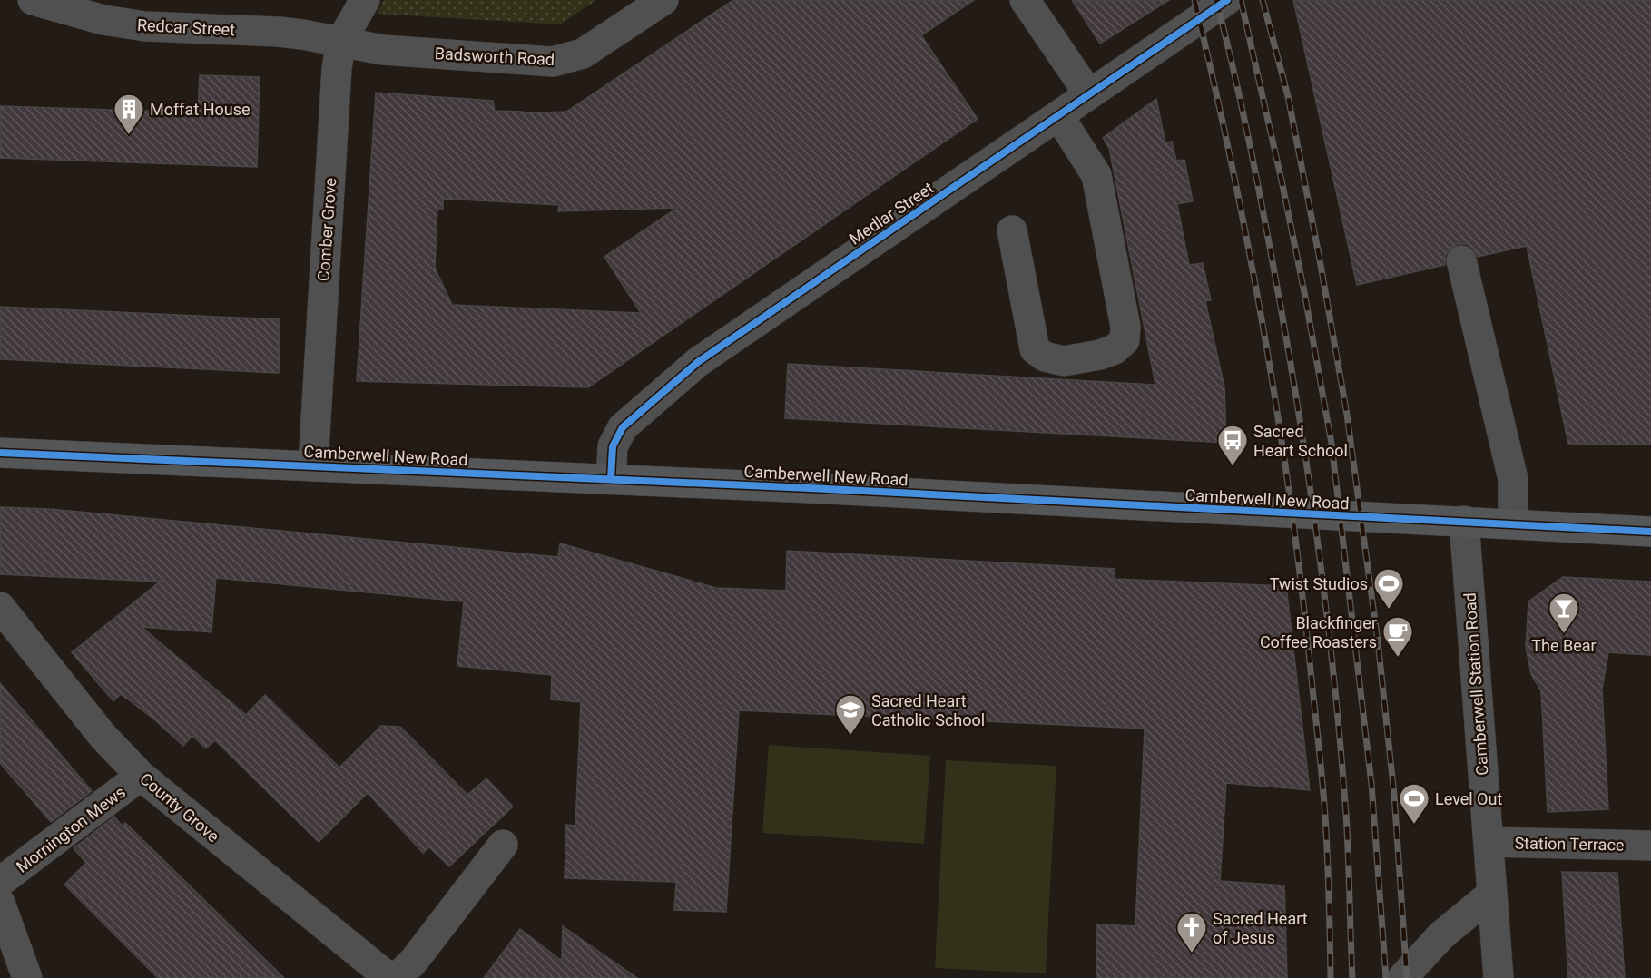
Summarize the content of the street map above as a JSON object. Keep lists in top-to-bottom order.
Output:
{
  "streets": {
    "highway": ["Camberwell New Road"],
    "street": [
      "Redcar Street",
      "Badsworth Road",
      "Medlar Street",
      "Comber Grove",
      "Camberwell Station Road",
      "County Grove",
      "Mornington Mews",
      "Station Terrace"
    ]
  },
  "crossings": [
    ["Redcar Street", "Badsworth Road"],
    ["Redcar Street", "Comber Grove"],
    ["Badsworth Road", "Comber Grove"],
    ["Medlar Street", "Camberwell New Road"],
    ["Comber Grove", "Camberwell New Road"],
    ["Camberwell New Road", "Camberwell Station Road"],
    ["Camberwell Station Road", "Station Terrace"],
    ["County Grove", "Mornington Mews"]
  ],
  "places": {
    "building": ["Moffat House"],
    "bus stop": ["Sacred Heart School"],
    "sports": ["Twist Studios", "Level Out"],
    "bar": ["The Bear"],
    "cafe": ["Blackfinger Coffee Roasters"],
    "school or university": ["Sacred Heart Catholic School"],
    "church": ["Sacred Heart of Jesus"]
  }
}
